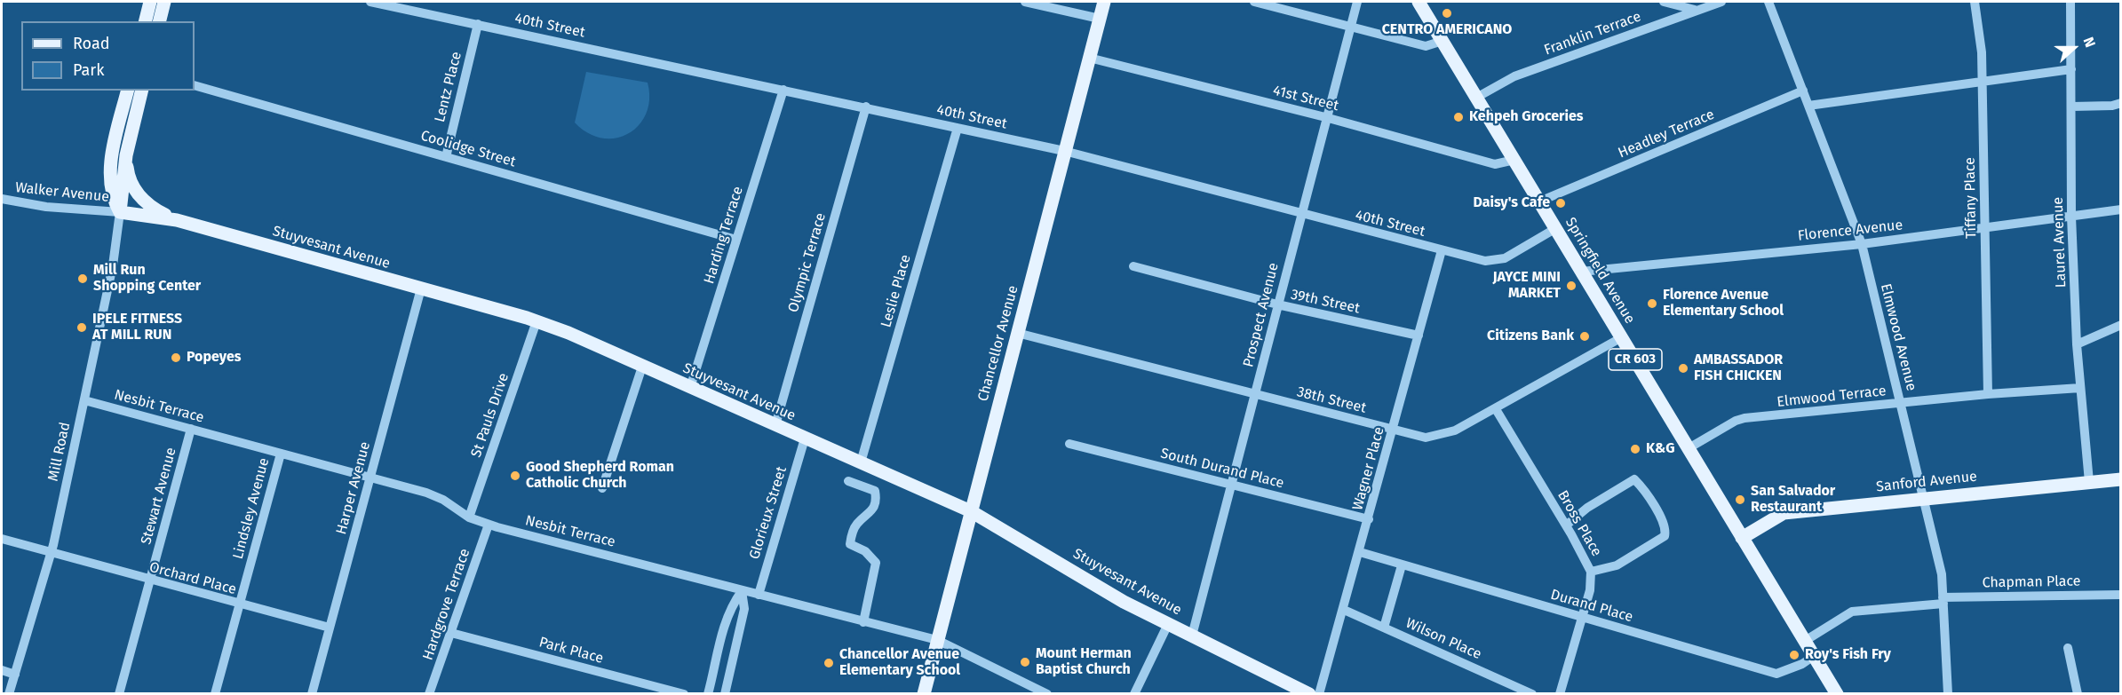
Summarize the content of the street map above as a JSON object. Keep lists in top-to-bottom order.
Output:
{
  "streets": {
    "main road": [
      "Stuyvesant Avenue",
      "Springfield Avenue",
      "Chancellor Avenue",
      "CR 603",
      "Sanford Avenue"
    ],
    "street": [
      "40th Street",
      "Franklin Terrace",
      "Lentz Place",
      "41st Street",
      "Headley Terrace",
      "Coolidge Street",
      "Walker Avenue",
      "Tiffany Place",
      "Florence Avenue",
      "Harding Terrace",
      "Laurel Avenue",
      "Olympic Terrace",
      "Leslie Place",
      "39th Street",
      "Prospect Avenue",
      "Elmwood Avenue",
      "Elmwood Terrace",
      "38th Street",
      "Nesbit Terrace",
      "St Pauls Drive",
      "Mill Road",
      "South Durand Place",
      "Wagner Place",
      "Harper Avenue",
      "Stewart Avenue",
      "Lindsley Avenue",
      "Glorieux Street",
      "Bross Place",
      "Orchard Place",
      "Chapman Place",
      "Hardgrove Terrace",
      "Durand Place",
      "Wilson Place",
      "Park Place"
    ]
  },
  "crossings": [
    ["40th Street", "Lentz Place"],
    ["40th Street", "Harding Terrace"],
    ["40th Street", "Olympic Terrace"],
    ["40th Street", "Springfield Avenue"],
    ["40th Street", "Leslie Place"],
    ["40th Street", "Prospect Avenue"],
    ["40th Street", "Chancellor Avenue"],
    ["40th Street", "Wagner Place"],
    ["Franklin Terrace", "Springfield Avenue"],
    ["Lentz Place", "Coolidge Street"],
    ["41st Street", "Springfield Avenue"],
    ["41st Street", "Prospect Avenue"],
    ["41st Street", "Chancellor Avenue"],
    ["Headley Terrace", "Springfield Avenue"],
    ["Headley Terrace", "Elmwood Avenue"],
    ["Coolidge Street", "Harding Terrace"],
    ["Walker Avenue", "Stuyvesant Avenue"],
    ["Walker Avenue", "Mill Road"],
    ["Tiffany Place", "Florence Avenue"],
    ["Tiffany Place", "Elmwood Terrace"],
    ["Florence Avenue", "Laurel Avenue"],
    ["Florence Avenue", "Springfield Avenue"],
    ["Florence Avenue", "Elmwood Avenue"],
    ["Harding Terrace", "Stuyvesant Avenue"],
    ["Laurel Avenue", "Elmwood Terrace"],
    ["Laurel Avenue", "Sanford Avenue"],
    ["Stuyvesant Avenue", "Olympic Terrace"],
    ["Stuyvesant Avenue", "Leslie Place"],
    ["Stuyvesant Avenue", "Prospect Avenue"],
    ["Stuyvesant Avenue", "Chancellor Avenue"],
    ["Stuyvesant Avenue", "St Pauls Drive"],
    ["Stuyvesant Avenue", "Mill Road"],
    ["Stuyvesant Avenue", "Harper Avenue"],
    ["Stuyvesant Avenue", "Glorieux Street"],
    ["Springfield Avenue", "Elmwood Terrace"],
    ["Springfield Avenue", "38th Street"],
    ["Springfield Avenue", "Sanford Avenue"],
    ["Springfield Avenue", "Chapman Place"],
    ["Springfield Avenue", "Durand Place"],
    ["39th Street", "Prospect Avenue"],
    ["39th Street", "Wagner Place"],
    ["Prospect Avenue", "38th Street"],
    ["Prospect Avenue", "South Durand Place"],
    ["Elmwood Avenue", "Elmwood Terrace"],
    ["Elmwood Avenue", "Sanford Avenue"],
    ["Elmwood Avenue", "Chapman Place"],
    ["Chancellor Avenue", "38th Street"],
    ["Chancellor Avenue", "Nesbit Terrace"],
    ["38th Street", "Wagner Place"],
    ["38th Street", "Bross Place"],
    ["Nesbit Terrace", "St Pauls Drive"],
    ["Nesbit Terrace", "Mill Road"],
    ["Nesbit Terrace", "Harper Avenue"],
    ["Nesbit Terrace", "Stewart Avenue"],
    ["Nesbit Terrace", "Lindsley Avenue"],
    ["Nesbit Terrace", "Glorieux Street"],
    ["Nesbit Terrace", "Hardgrove Terrace"],
    ["Mill Road", "Orchard Place"],
    ["South Durand Place", "Wagner Place"],
    ["Wagner Place", "Durand Place"],
    ["Wagner Place", "Wilson Place"],
    ["Harper Avenue", "Orchard Place"],
    ["Stewart Avenue", "Orchard Place"],
    ["Lindsley Avenue", "Orchard Place"],
    ["Bross Place", "Durand Place"],
    ["Hardgrove Terrace", "Park Place"]
  ],
  "places": [
    "CENTRO AMERICANO",
    "Kehpeh Groceries",
    "Daisy's Cafe",
    "Mill Run Shopping Center",
    "JAYCE MINI MARKET",
    "Florence Avenue Elementary School",
    "IPELE FITNESS AT MILL RUN",
    "Citizens Bank",
    "Popeyes",
    "AMBASSADOR FISH CHICKEN",
    "K&G",
    "Good Shepherd Roman Catholic Church",
    "San Salvador Restaurant",
    "Roy's Fish Fry",
    "Mount Herman Baptist Church",
    "Chancellor Avenue Elementary School"
  ],
  "legend": ["Road", "Park"],
  "north": "right"
}
